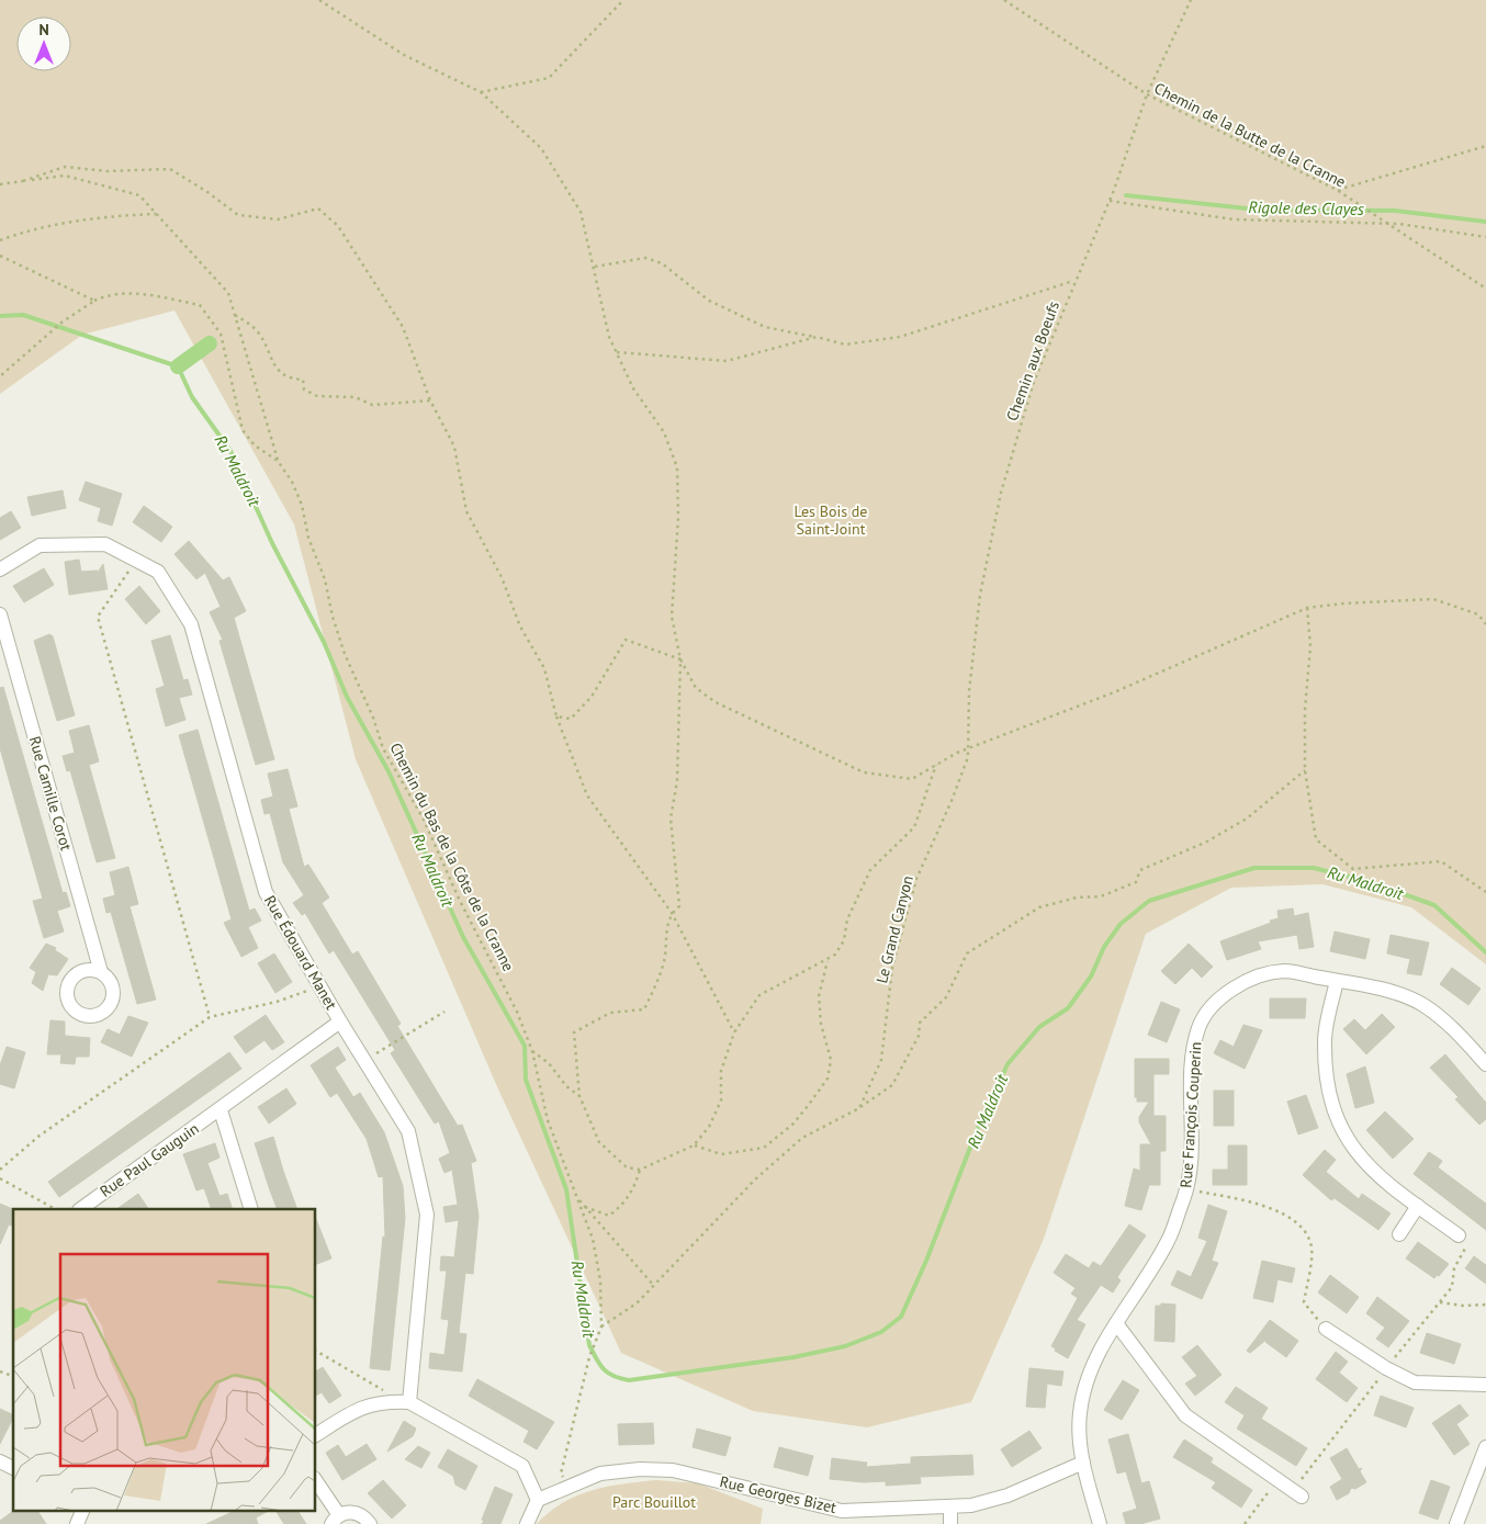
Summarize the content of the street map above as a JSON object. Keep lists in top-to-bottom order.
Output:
{
  "streets": {
    "street": [
      "Rue Camille Corot",
      "Rue Édouard Manet",
      "Rue François Couperin",
      "Rue Paul Gauguin",
      "Rue Georges Bizet"
    ],
    "path": [
      "Chemin de la Butte de la Cranne",
      "Chemin aux Boeufs",
      "Chemin du Bas de la Côte de la Cranne",
      "Le Grand Canyon"
    ]
  },
  "crossings": [
    ["Chemin de la Butte de la Cranne", "Chemin aux Boeufs"],
    ["Chemin aux Boeufs", "Le Grand Canyon"],
    ["Rue Édouard Manet", "Rue Paul Gauguin"],
    ["Rue François Couperin", "Rue Georges Bizet"]
  ],
  "water": ["Rigole des Clayes", "Ru Maldroit"],
  "parks": ["Les Bois de Saint-Joint", "Parc Bouillot"],
  "north": "top"
}
